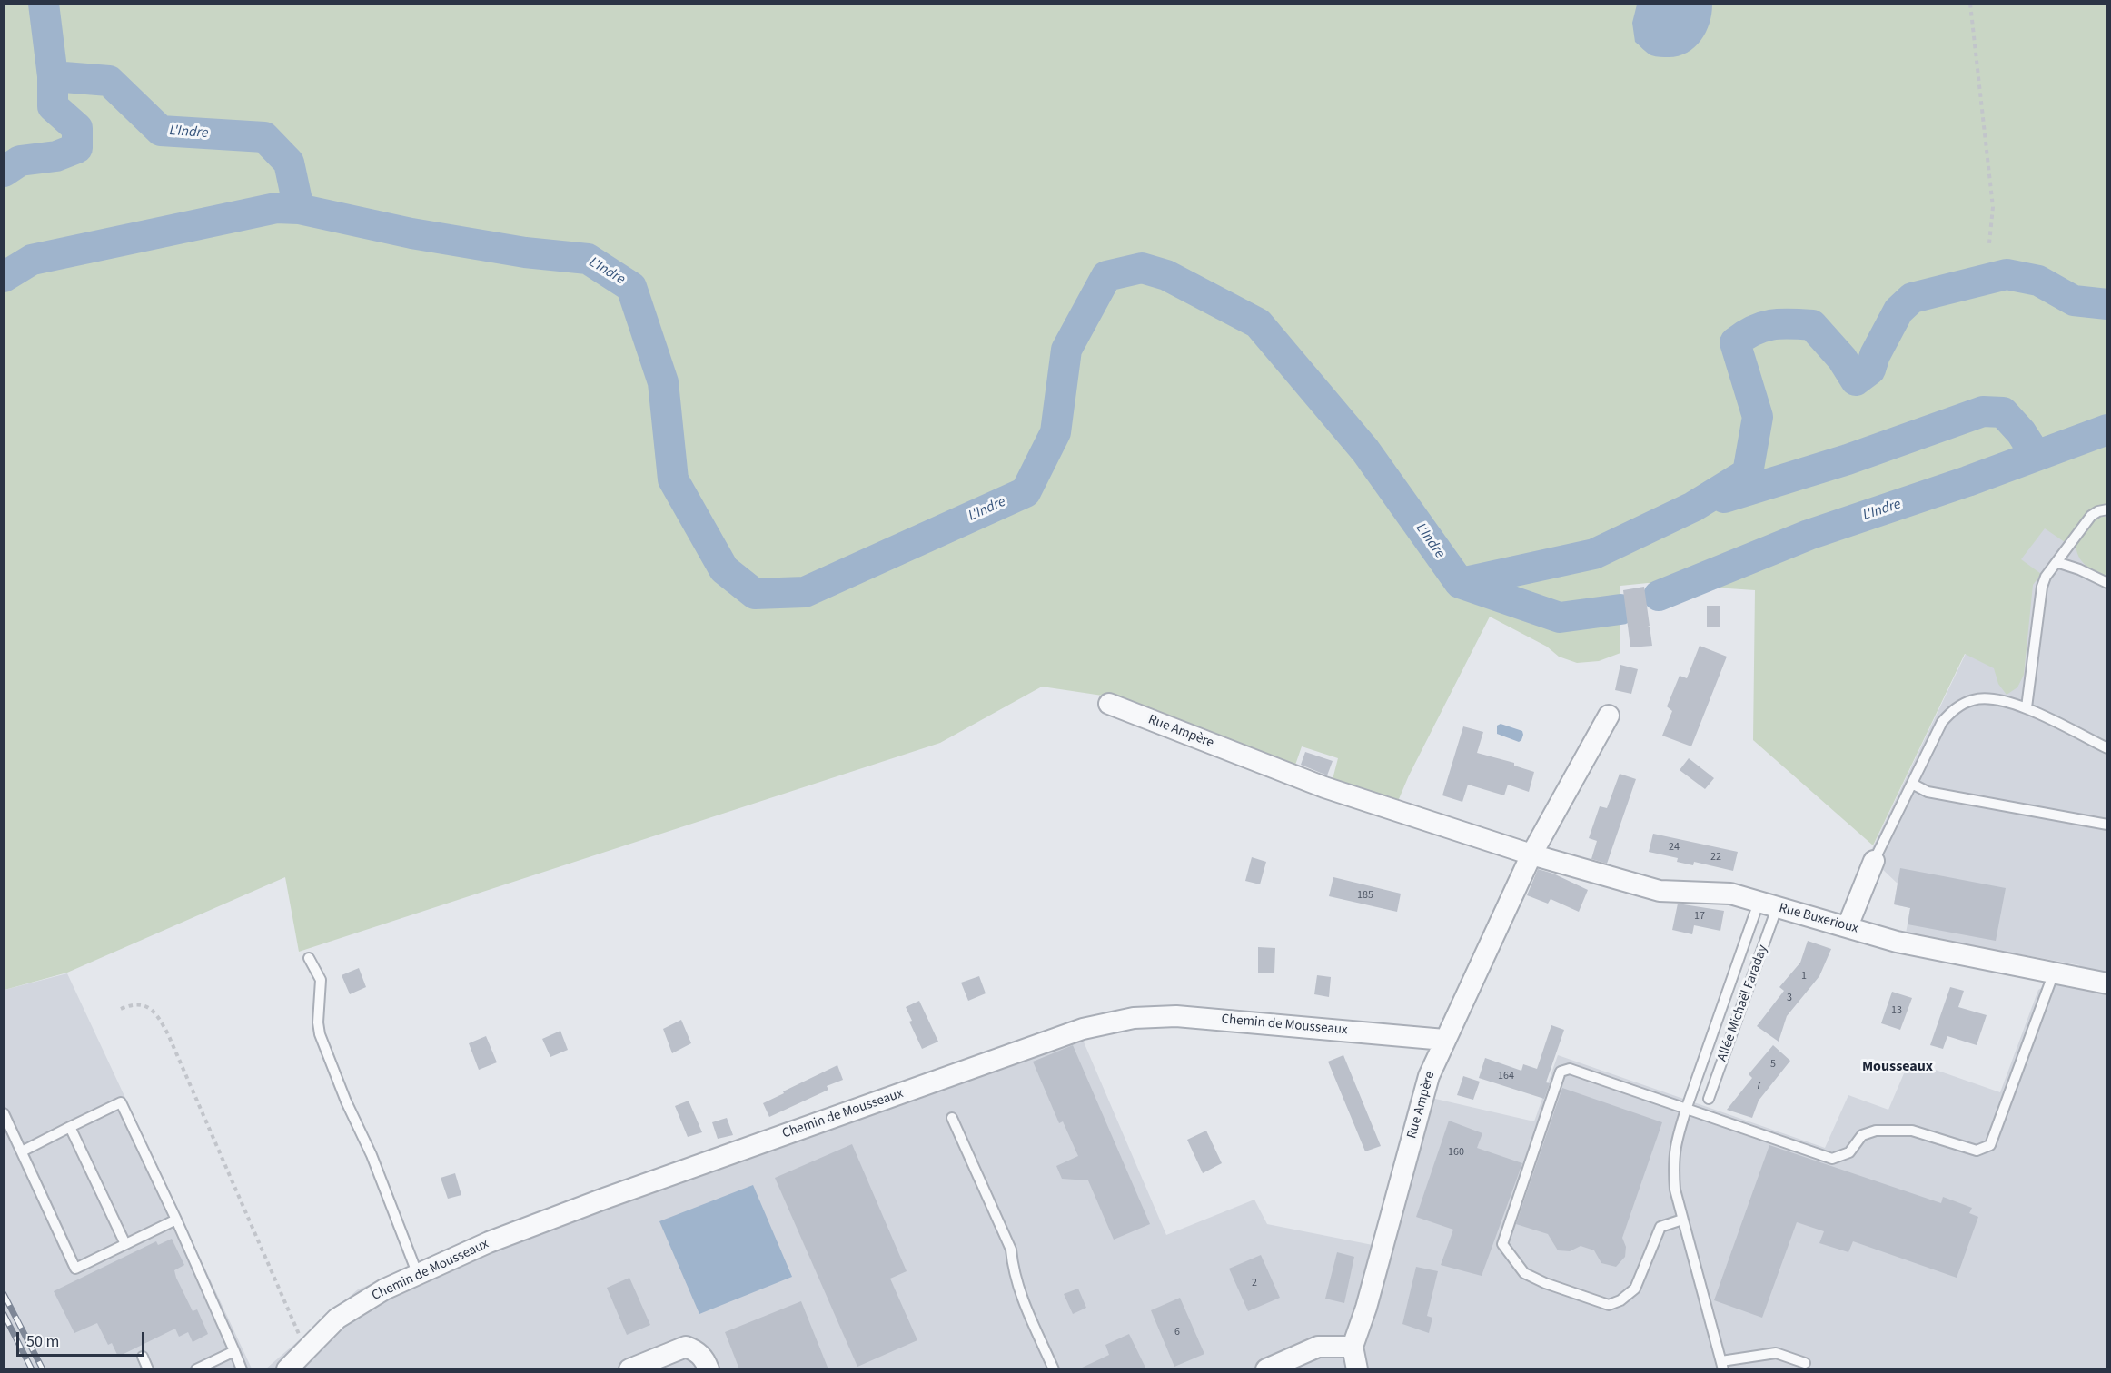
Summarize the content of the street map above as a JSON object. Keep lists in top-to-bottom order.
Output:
{
  "streets": {
    "street": ["Rue Ampère", "Rue Buxerioux", "Chemin de Mousseaux"],
    "lane": ["Allée Michaël Faraday"]
  },
  "crossings": [
    ["Rue Ampère", "Rue Buxerioux"],
    ["Rue Ampère", "Chemin de Mousseaux"],
    ["Rue Buxerioux", "Allée Michaël Faraday"]
  ],
  "districts": ["Mousseaux"],
  "water": ["L'Indre"],
  "house_numbers": [
    "24",
    "22",
    "185",
    "17",
    "1",
    "3",
    "13",
    "5",
    "164",
    "7",
    "160",
    "2",
    "6"
  ],
  "scale_bar": "50 m"
}
